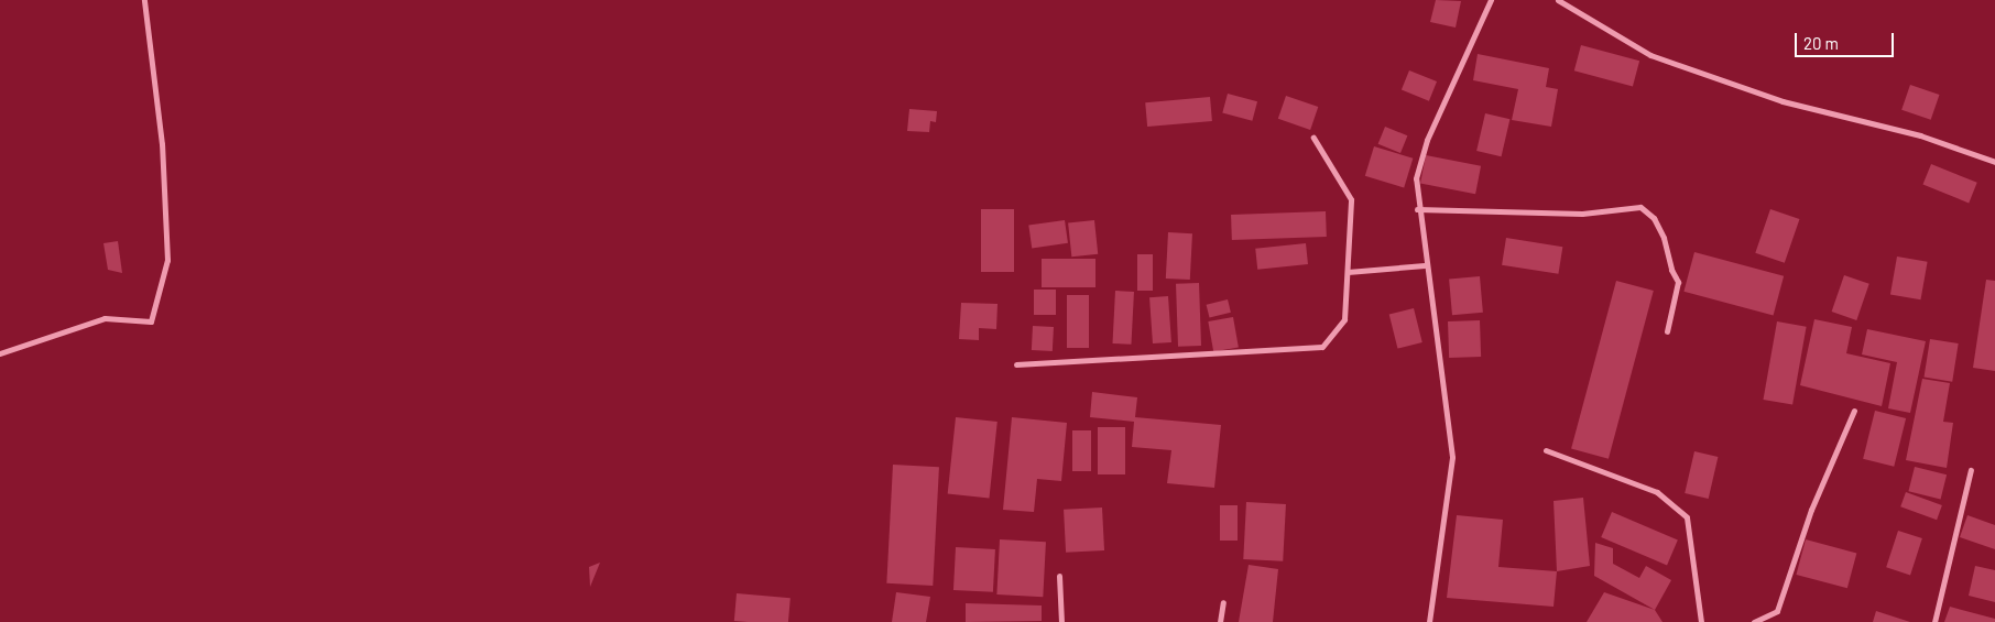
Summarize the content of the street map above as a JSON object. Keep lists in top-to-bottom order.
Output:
{
  "scale_bar": "20 m"
}
